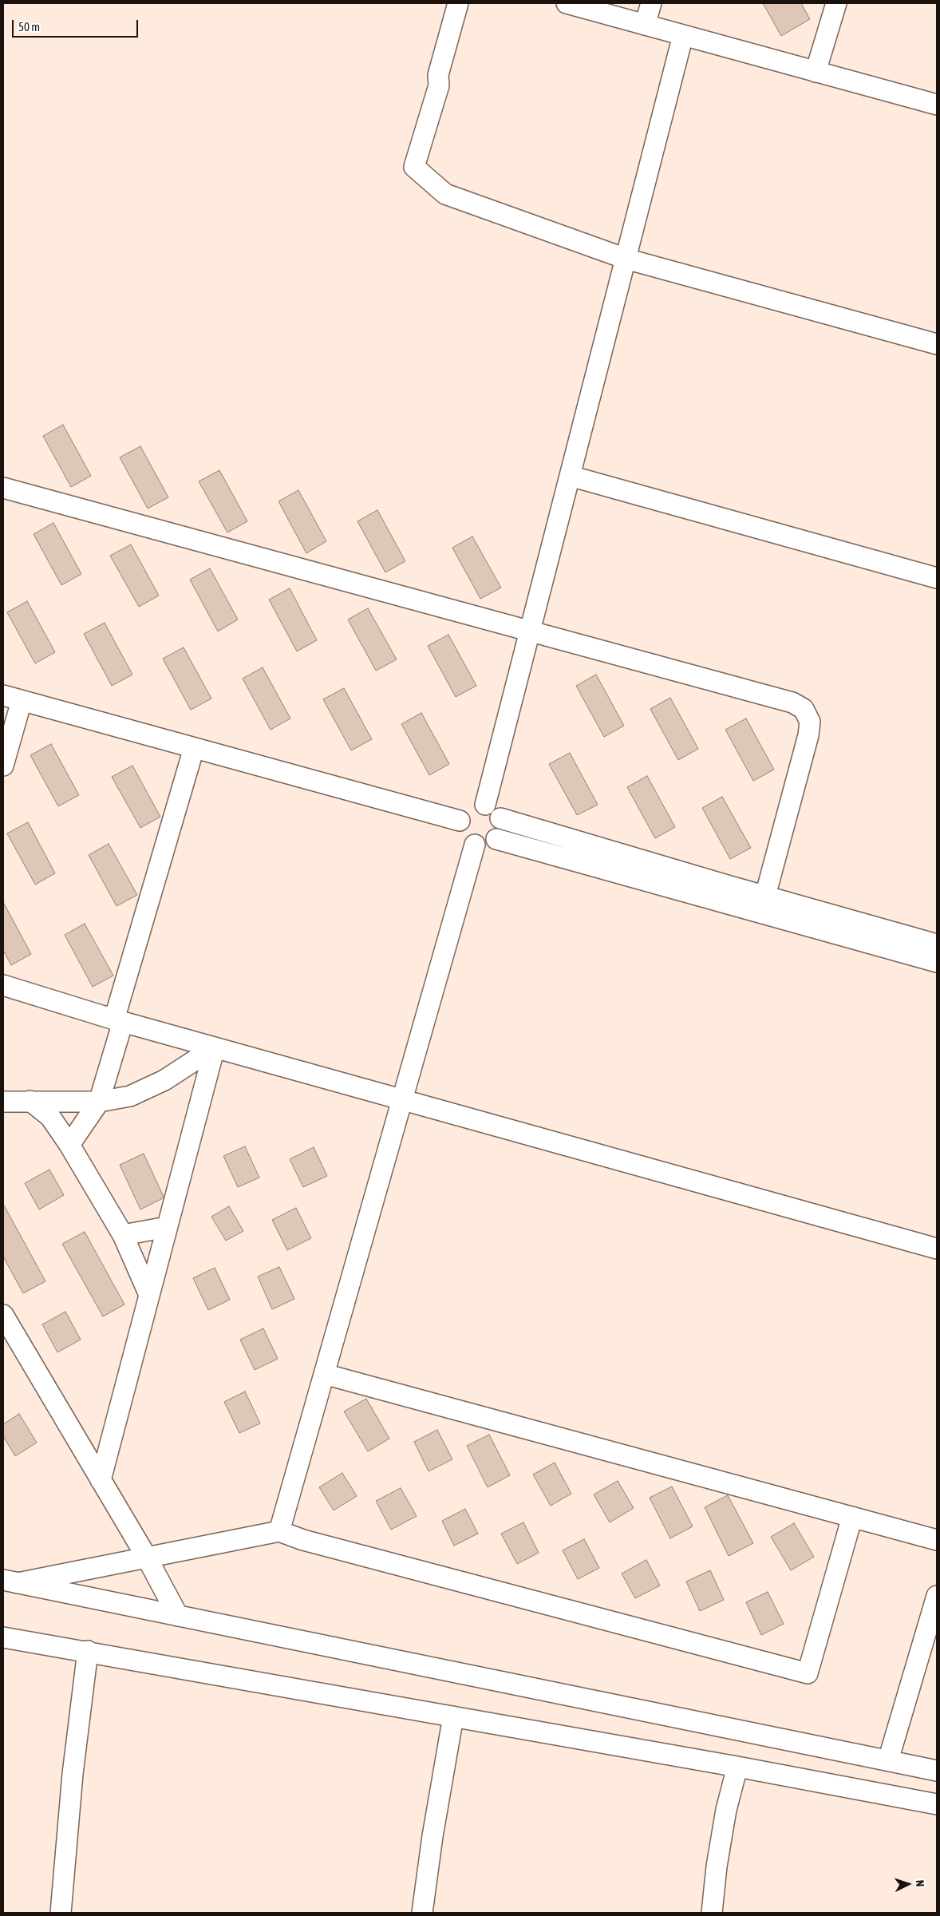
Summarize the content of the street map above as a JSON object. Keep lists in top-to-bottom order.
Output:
{
  "scale_bar": "50 m",
  "north": "right"
}
